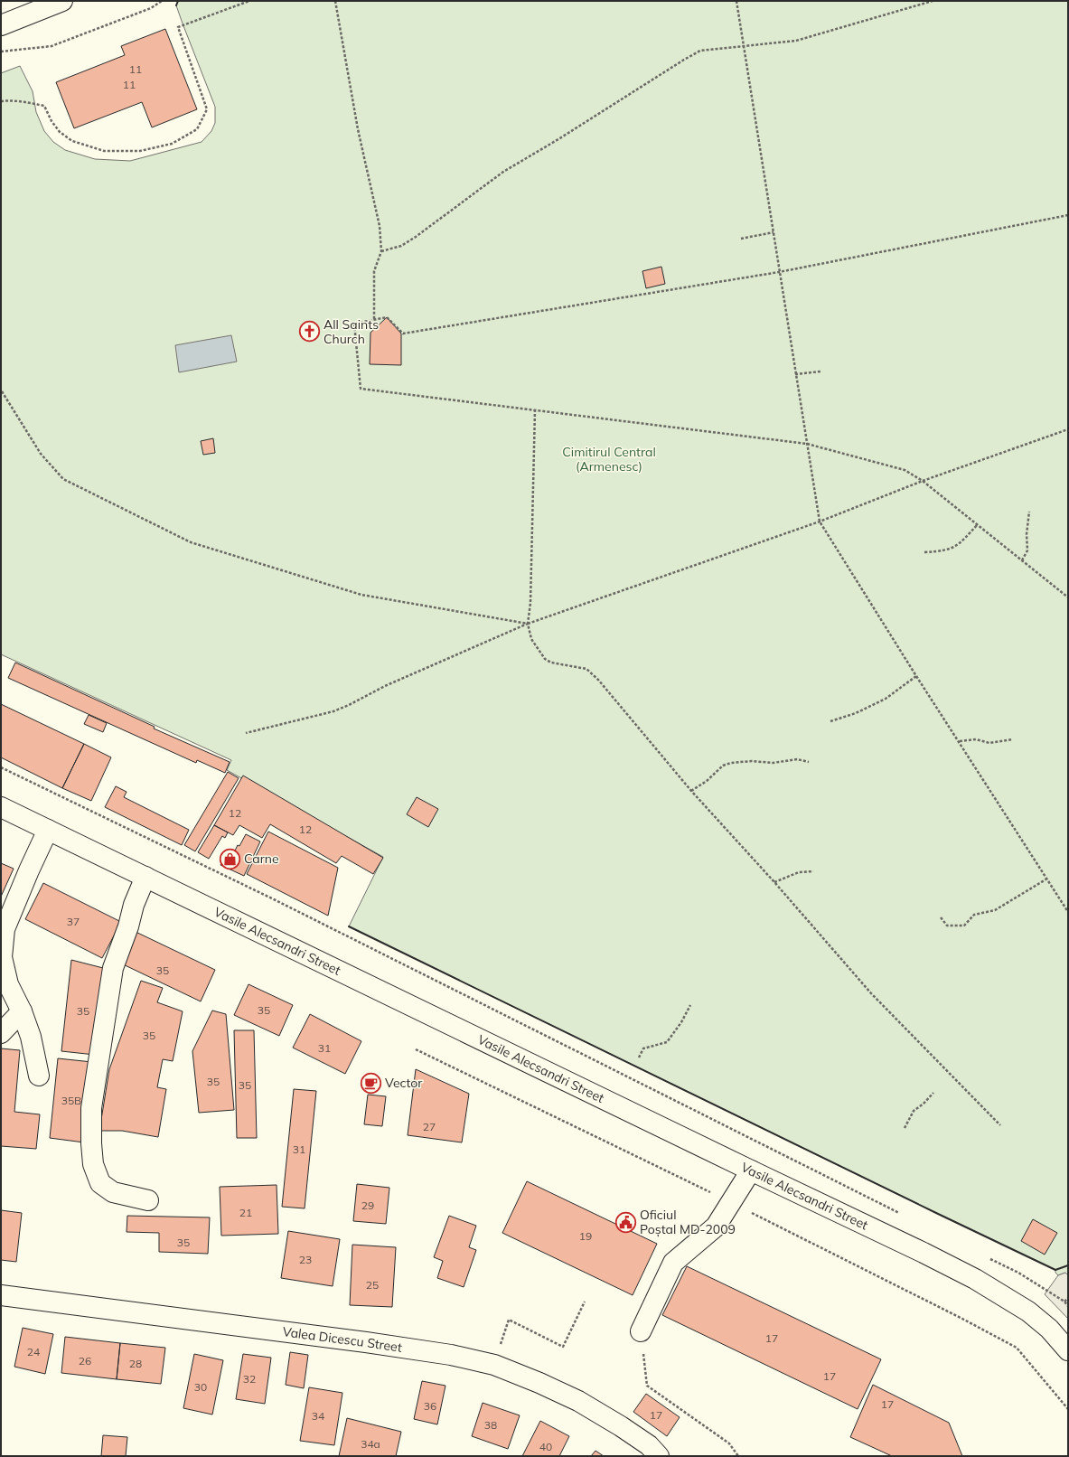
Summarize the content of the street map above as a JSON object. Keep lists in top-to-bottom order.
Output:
{
  "streets": {
    "main road": ["Vasile Alecsandri Street", "Valea Dicescu Street"]
  },
  "parks": ["Cimitirul Central (Armenesc)"],
  "places": {
    "church": ["All Saints Church"],
    "shop": ["Carne"],
    "cafe": ["Vector"],
    "public building": ["Oficiul Poștal MD-2009"]
  },
  "house_numbers": [
    "11",
    "11",
    "12",
    "12",
    "37",
    "35",
    "35",
    "35",
    "35",
    "31",
    "35",
    "35",
    "35B",
    "27",
    "31",
    "29",
    "21",
    "19",
    "35",
    "23",
    "25",
    "17",
    "24",
    "26",
    "28",
    "17",
    "32",
    "30",
    "17",
    "36",
    "17",
    "34",
    "38",
    "34a",
    "40"
  ]
}
